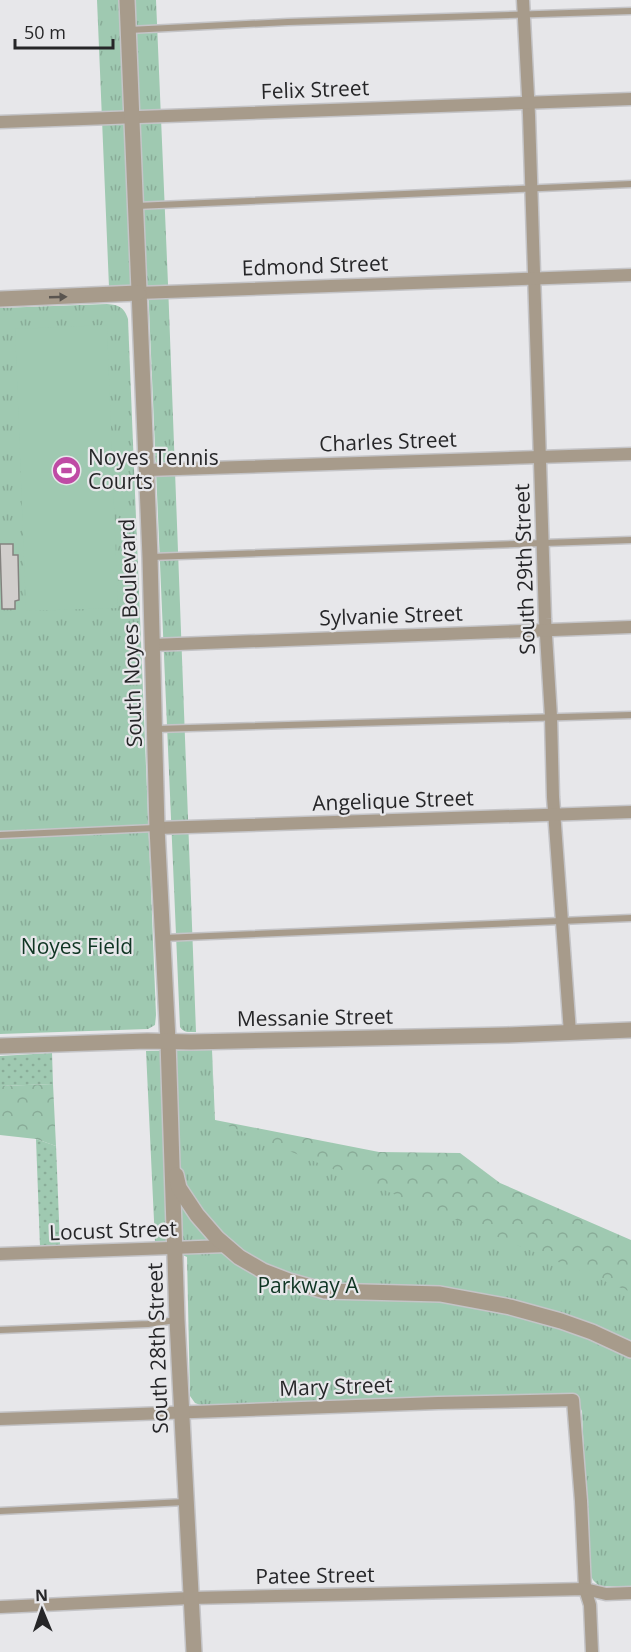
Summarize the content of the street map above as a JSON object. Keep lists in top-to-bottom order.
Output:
{
  "streets": {
    "street": [
      "Felix Street",
      "Edmond Street",
      "Charles Street",
      "South 29th Street",
      "Sylvanie Street",
      "South Noyes Boulevard",
      "Angelique Street",
      "Messanie Street",
      "Locust Street",
      "South 28th Street",
      "Mary Street",
      "Patee Street"
    ]
  },
  "crossings": [
    ["Felix Street", "South 29th Street"],
    ["Felix Street", "South Noyes Boulevard"],
    ["Edmond Street", "South 29th Street"],
    ["Edmond Street", "South Noyes Boulevard"],
    ["Charles Street", "South 29th Street"],
    ["Charles Street", "South Noyes Boulevard"],
    ["South 29th Street", "Sylvanie Street"],
    ["South 29th Street", "Angelique Street"],
    ["South 29th Street", "Messanie Street"],
    ["Sylvanie Street", "South Noyes Boulevard"],
    ["South Noyes Boulevard", "Angelique Street"],
    ["South Noyes Boulevard", "Messanie Street"],
    ["South Noyes Boulevard", "South 28th Street"],
    ["Messanie Street", "South 28th Street"],
    ["Locust Street", "South 28th Street"],
    ["South 28th Street", "Mary Street"],
    ["South 28th Street", "Patee Street"],
    ["Mary Street", "Patee Street"]
  ],
  "parks": ["Noyes Field", "Parkway A"],
  "places": {
    "sports": ["Noyes Tennis Courts"]
  },
  "scale_bar": "50 m",
  "north": "top"
}
